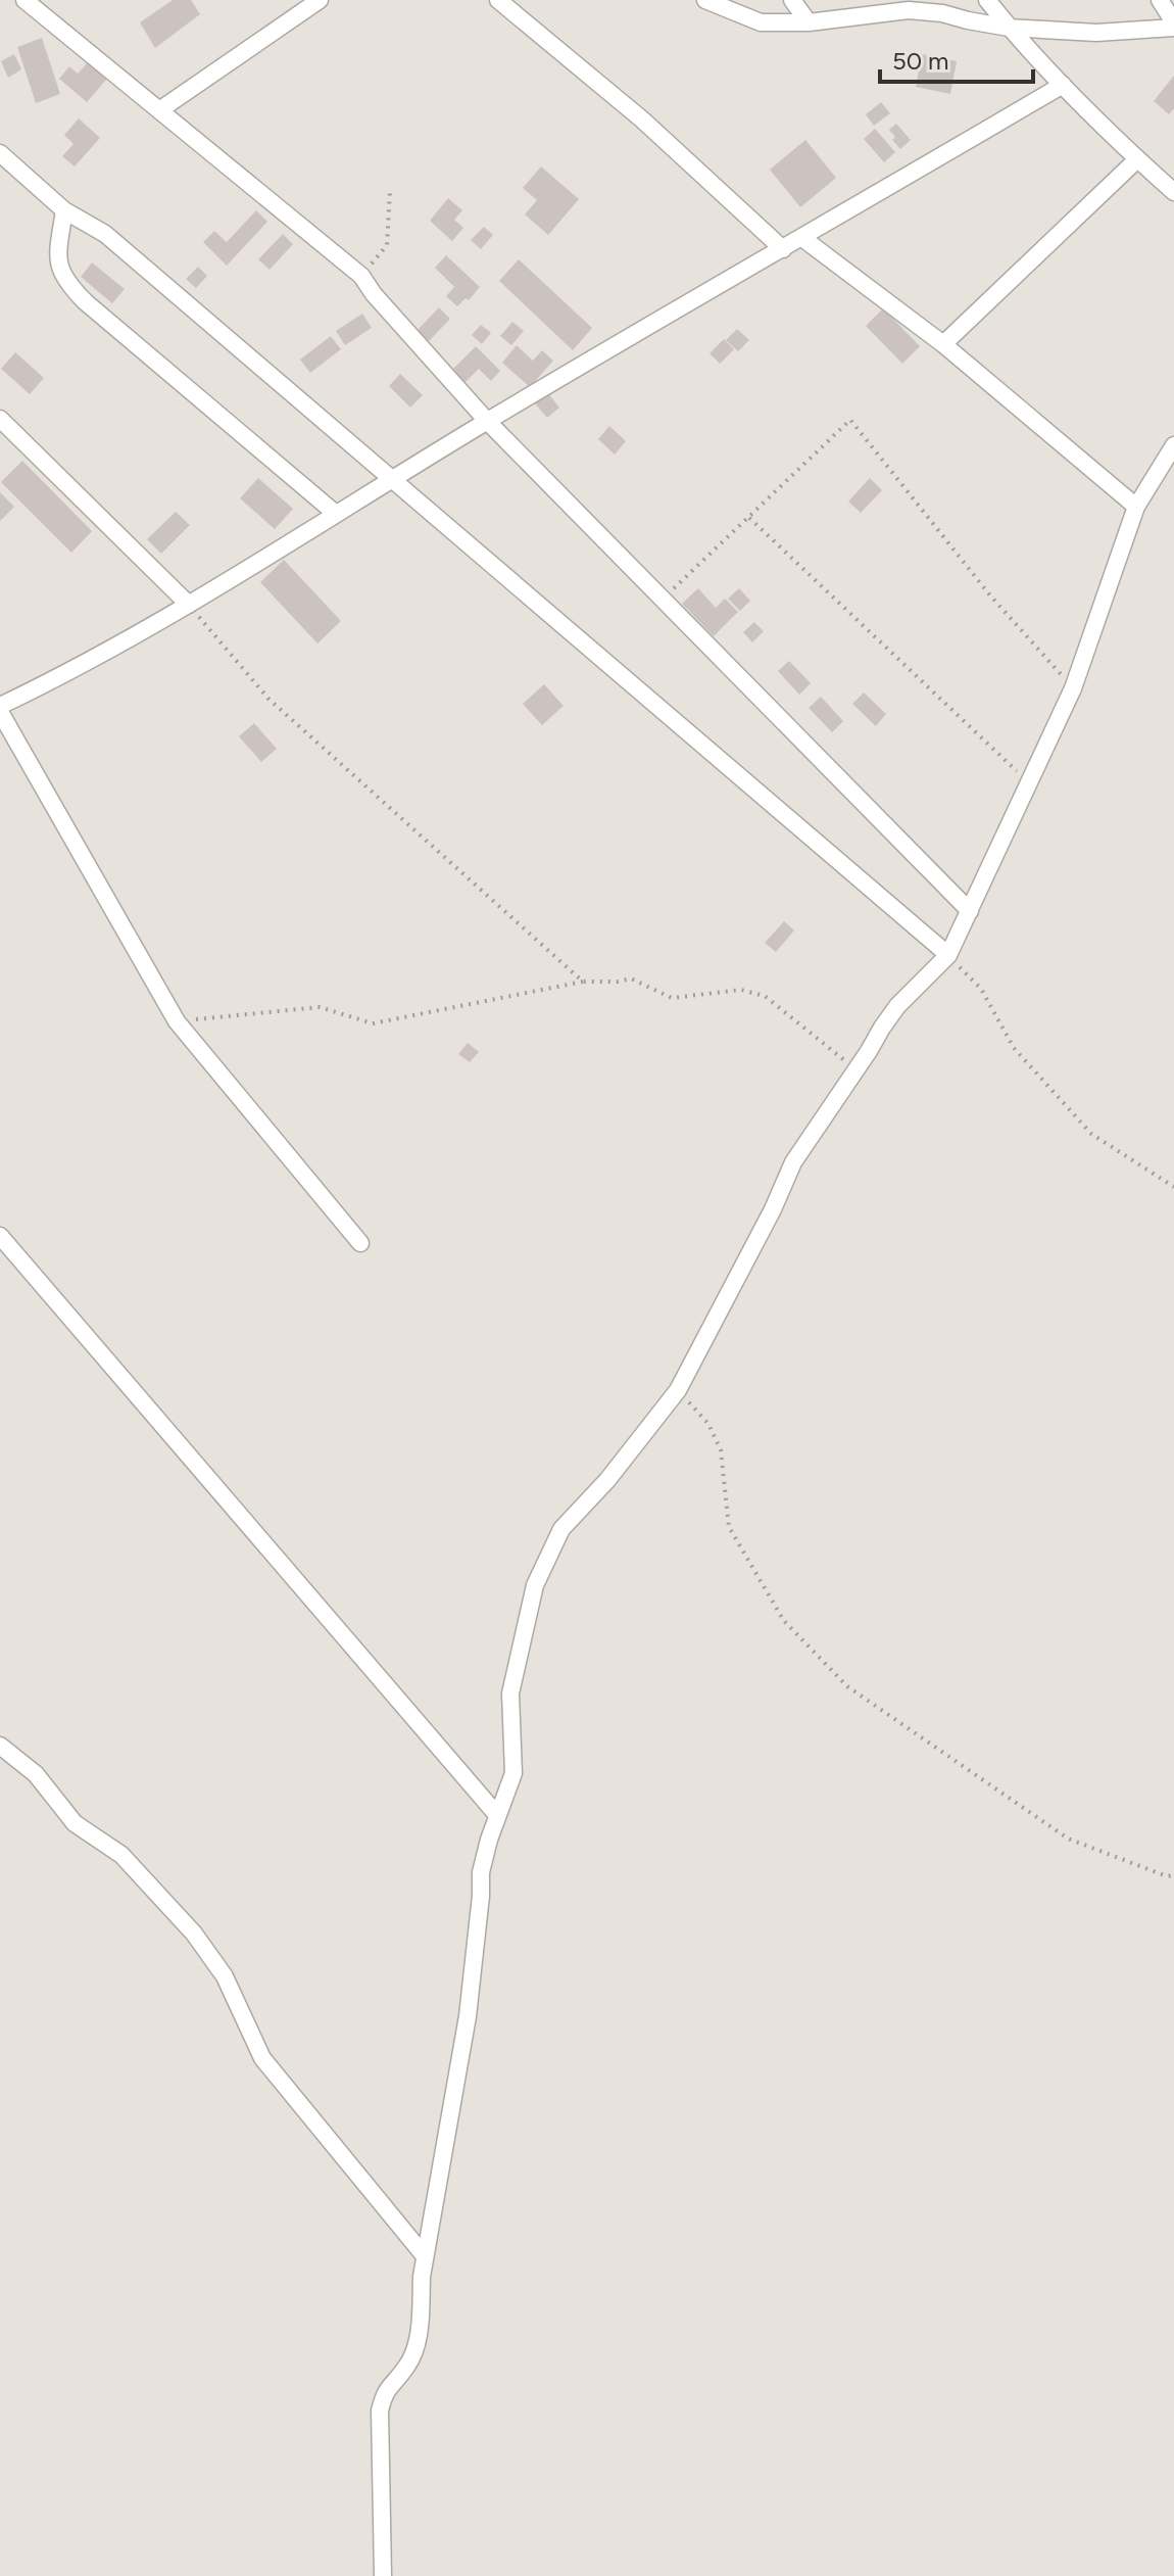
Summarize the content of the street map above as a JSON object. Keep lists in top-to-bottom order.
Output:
{
  "scale_bar": "50 m"
}
